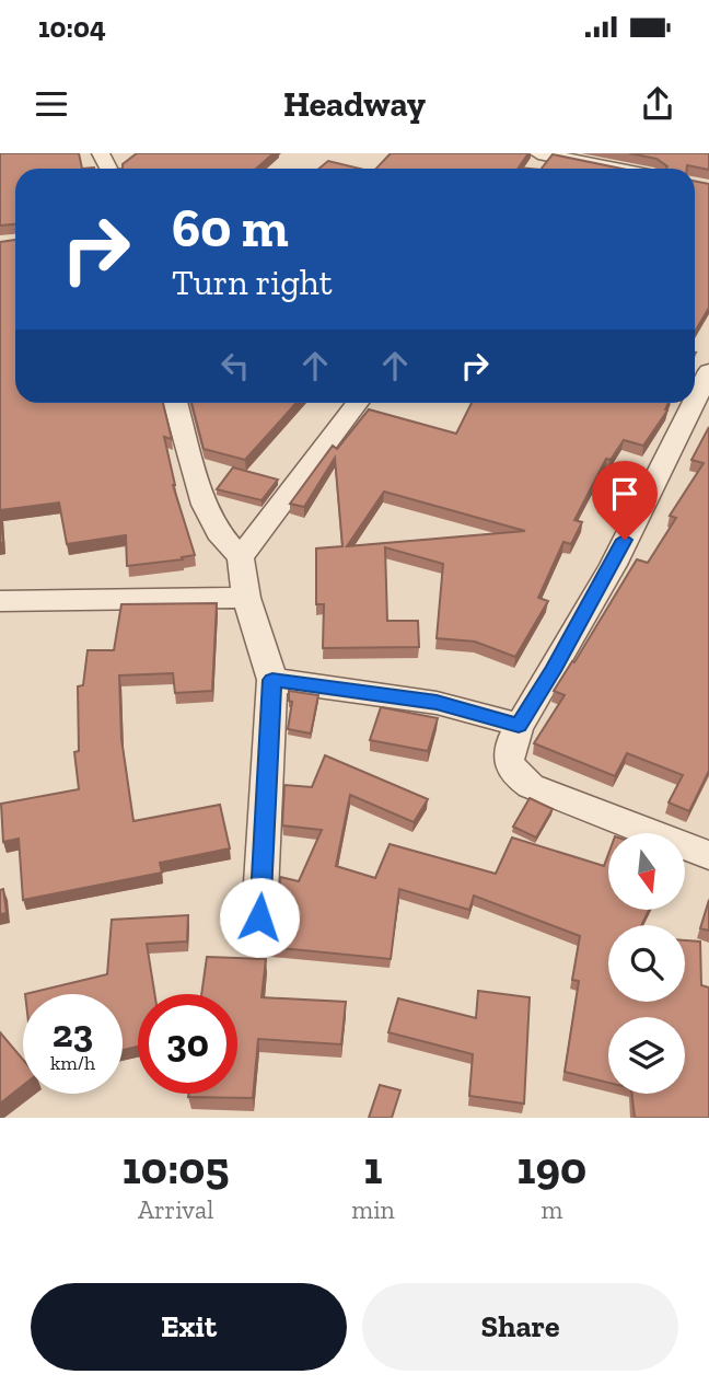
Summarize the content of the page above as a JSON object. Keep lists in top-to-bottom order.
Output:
{
  "north": "bottom",
  "page": {
    "status": "10:04",
    "header": "Headway",
    "turn": ["60 m", "Turn right"],
    "speed": "23 km/h",
    "limit": "30",
    "eta": [
      "10:05",
      "Arrival",
      "1",
      "min",
      "190",
      "m"
    ],
    "buttons": ["Exit", "Share"]
  }
}
